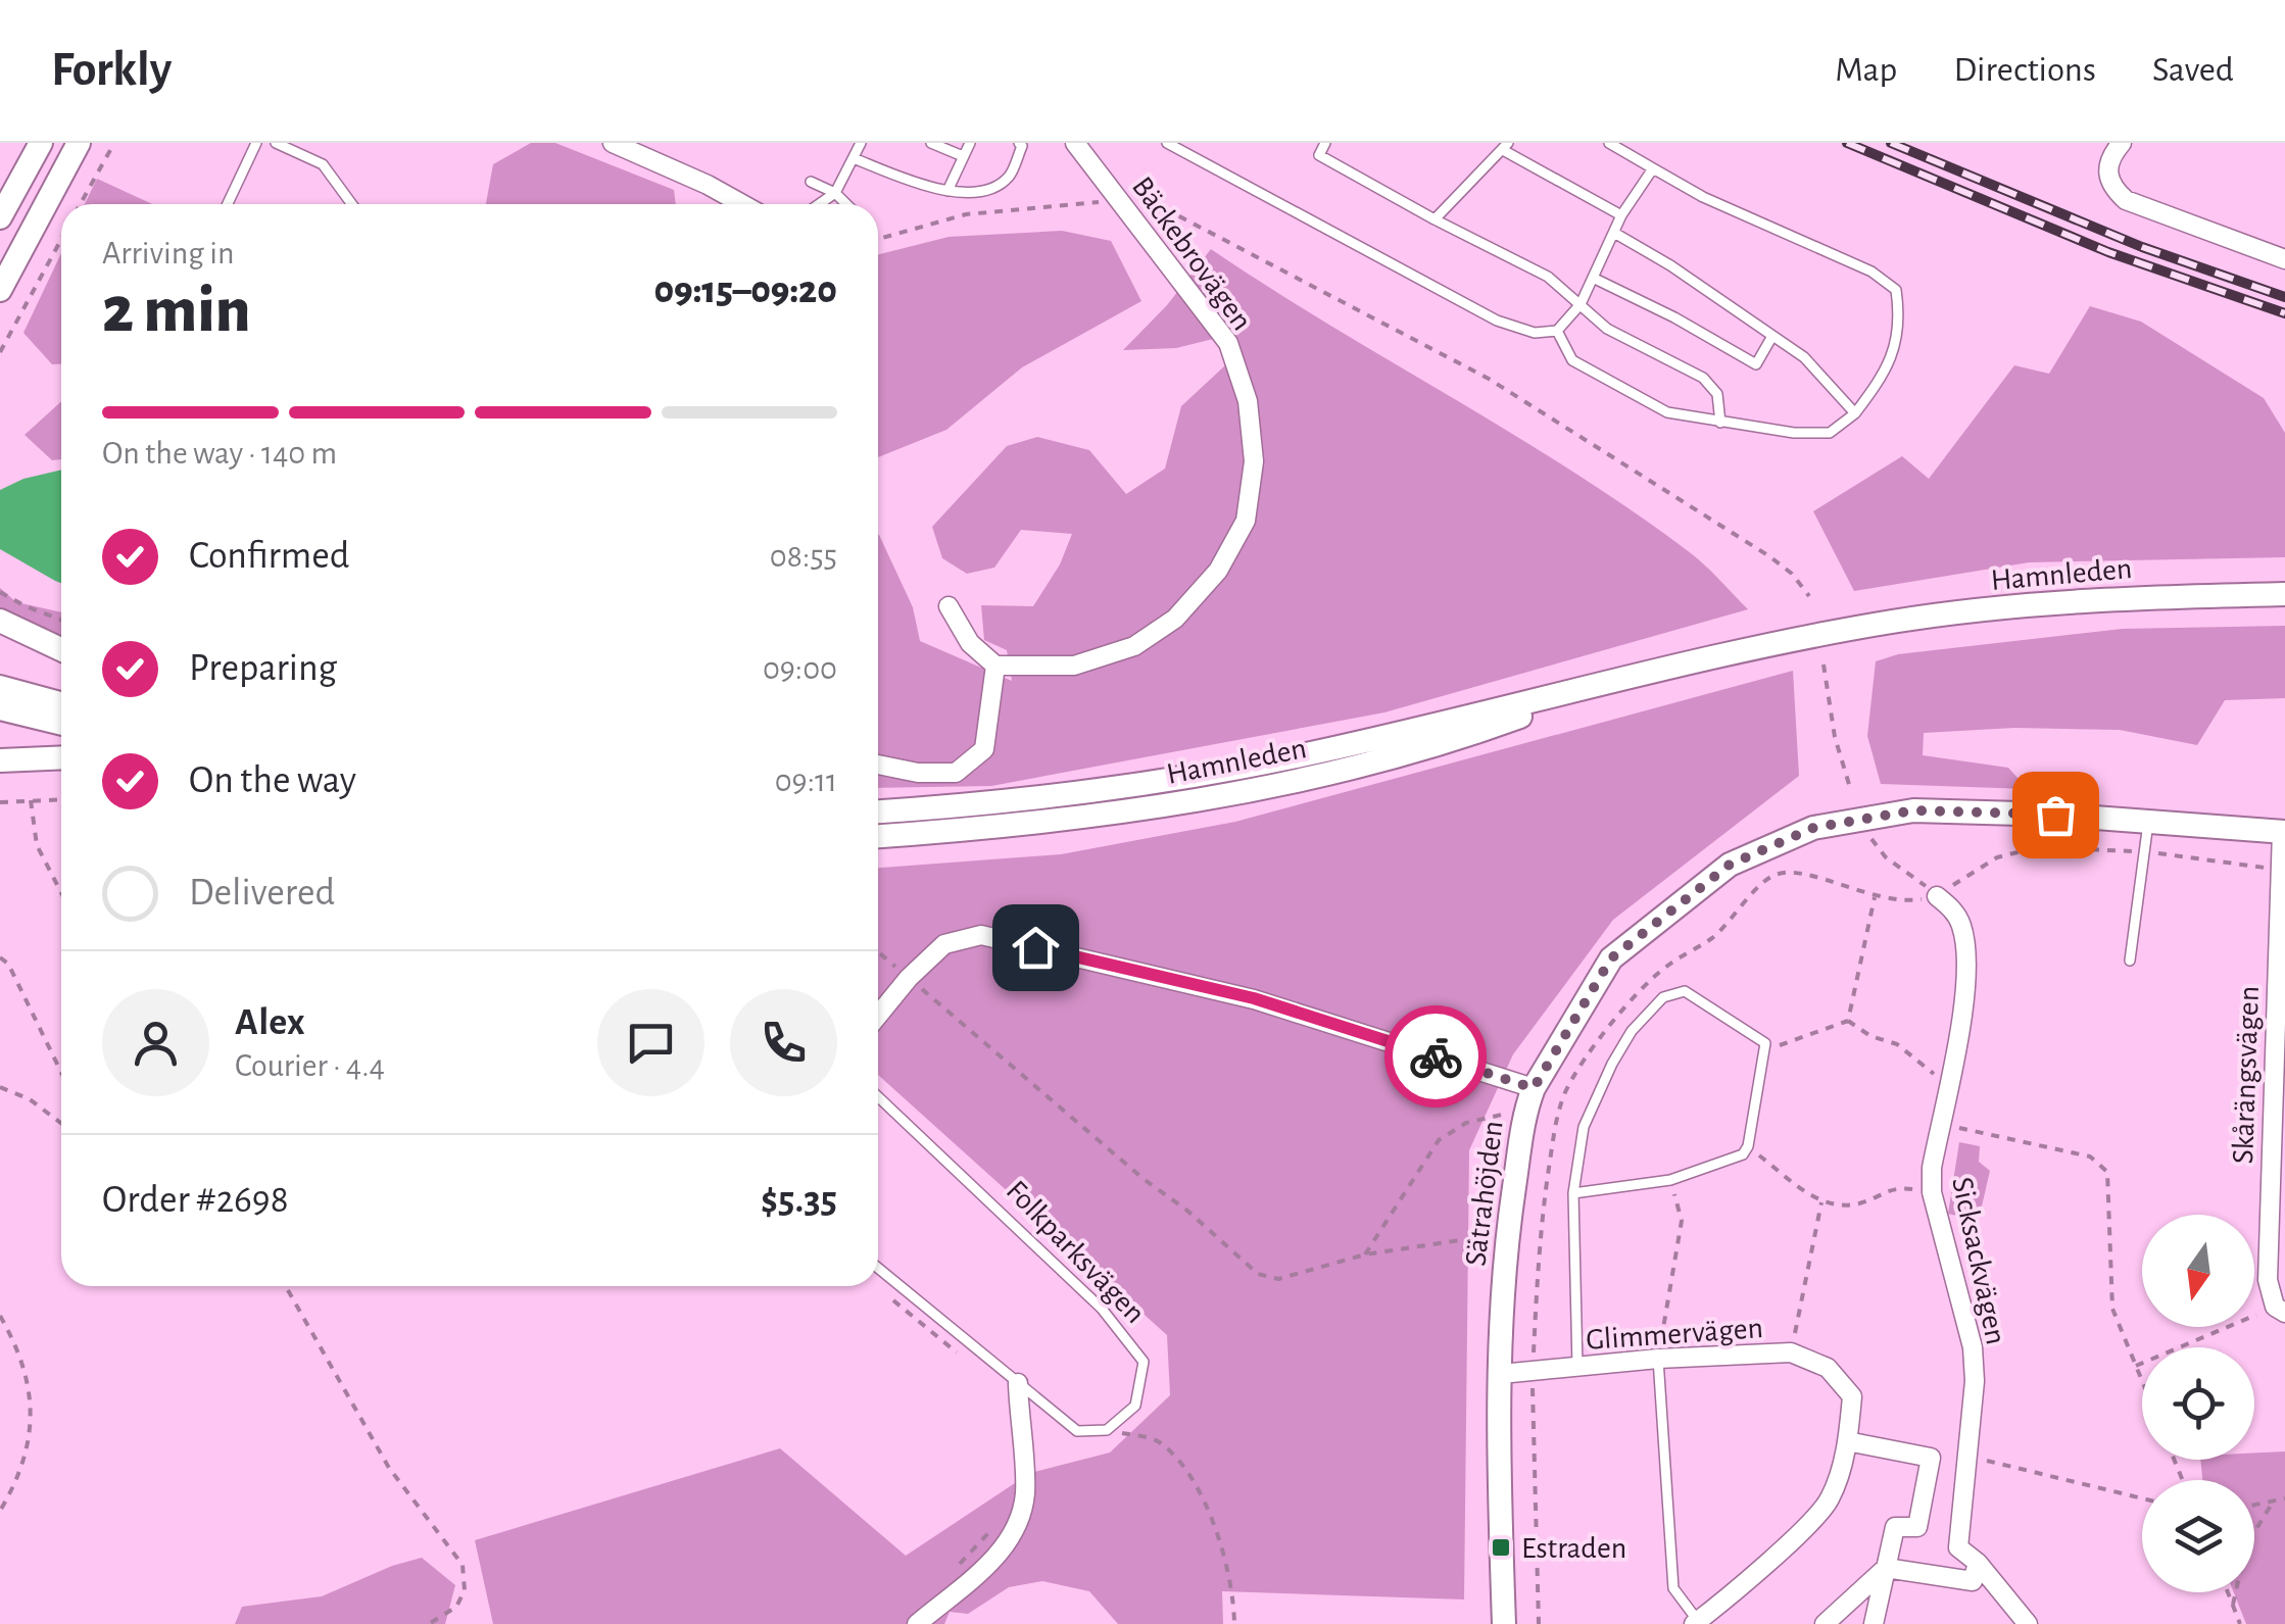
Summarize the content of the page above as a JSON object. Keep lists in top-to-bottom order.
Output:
{
  "streets": {
    "main road": ["Hamnleden", "Sätrahöjden"],
    "street": [
      "Bäckebrovägen",
      "Skårängsvägen",
      "Sicksackvägen",
      "Glimmervägen"
    ],
    "lane": ["Folkparksvägen"]
  },
  "crossings": [
    ["Skårängsvägen", "Sätrahöjden"],
    ["Sätrahöjden", "Glimmervägen"]
  ],
  "places": {
    "transit": ["Estraden"]
  },
  "north": "bottom",
  "page": {
    "header": "Forkly",
    "nav": ["Map", "Directions", "Saved"],
    "heading": ["2 min", "Arriving in", "09:15–09:20"],
    "panel": [
      "Alex",
      "Courier · 4.4",
      "Order #2698",
      "$5.35"
    ],
    "bar": "On the way · 140 m",
    "list": [
      ["Confirmed", "08:55"],
      ["Preparing", "09:00"],
      ["On the way", "09:11"],
      "Delivered"
    ]
  }
}
